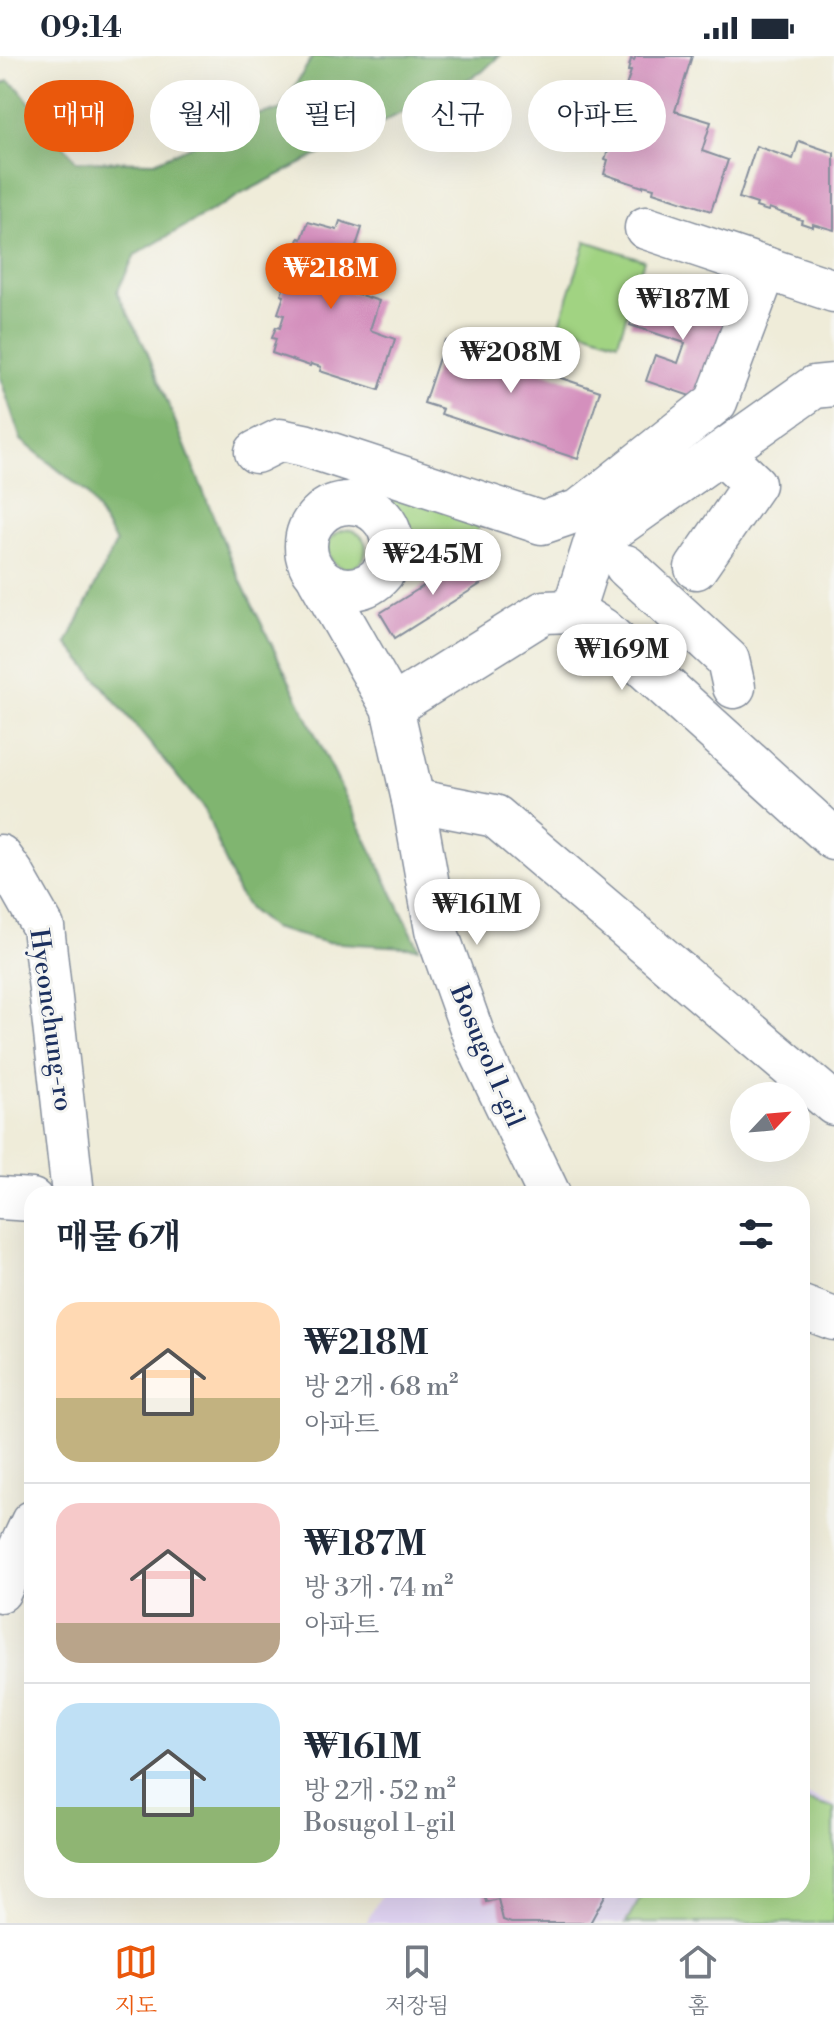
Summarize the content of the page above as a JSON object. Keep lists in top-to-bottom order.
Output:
{
  "streets": {
    "street": ["Hyeonchung-ro", "Bosugol 1-gil"]
  },
  "north": "top right",
  "page": {
    "status": "09:14",
    "chip": [
      "매매",
      "월세",
      "필터",
      "신규",
      "아파트"
    ],
    "price": [
      "₩218M",
      "₩187M",
      "₩208M",
      "₩245M",
      "₩169M",
      "₩161M"
    ],
    "heading": "매물 6개",
    "list": [
      {
        "name": "₩218M",
        "note": "방 2개 · 68 m² · 아파트"
      },
      {
        "name": "₩187M",
        "note": "방 3개 · 74 m² · 아파트"
      },
      {
        "name": "₩161M",
        "note": "방 2개 · 52 m² · Bosugol 1-gil"
      }
    ],
    "tabs": ["지도", "저장됨", "홈"]
  }
}
